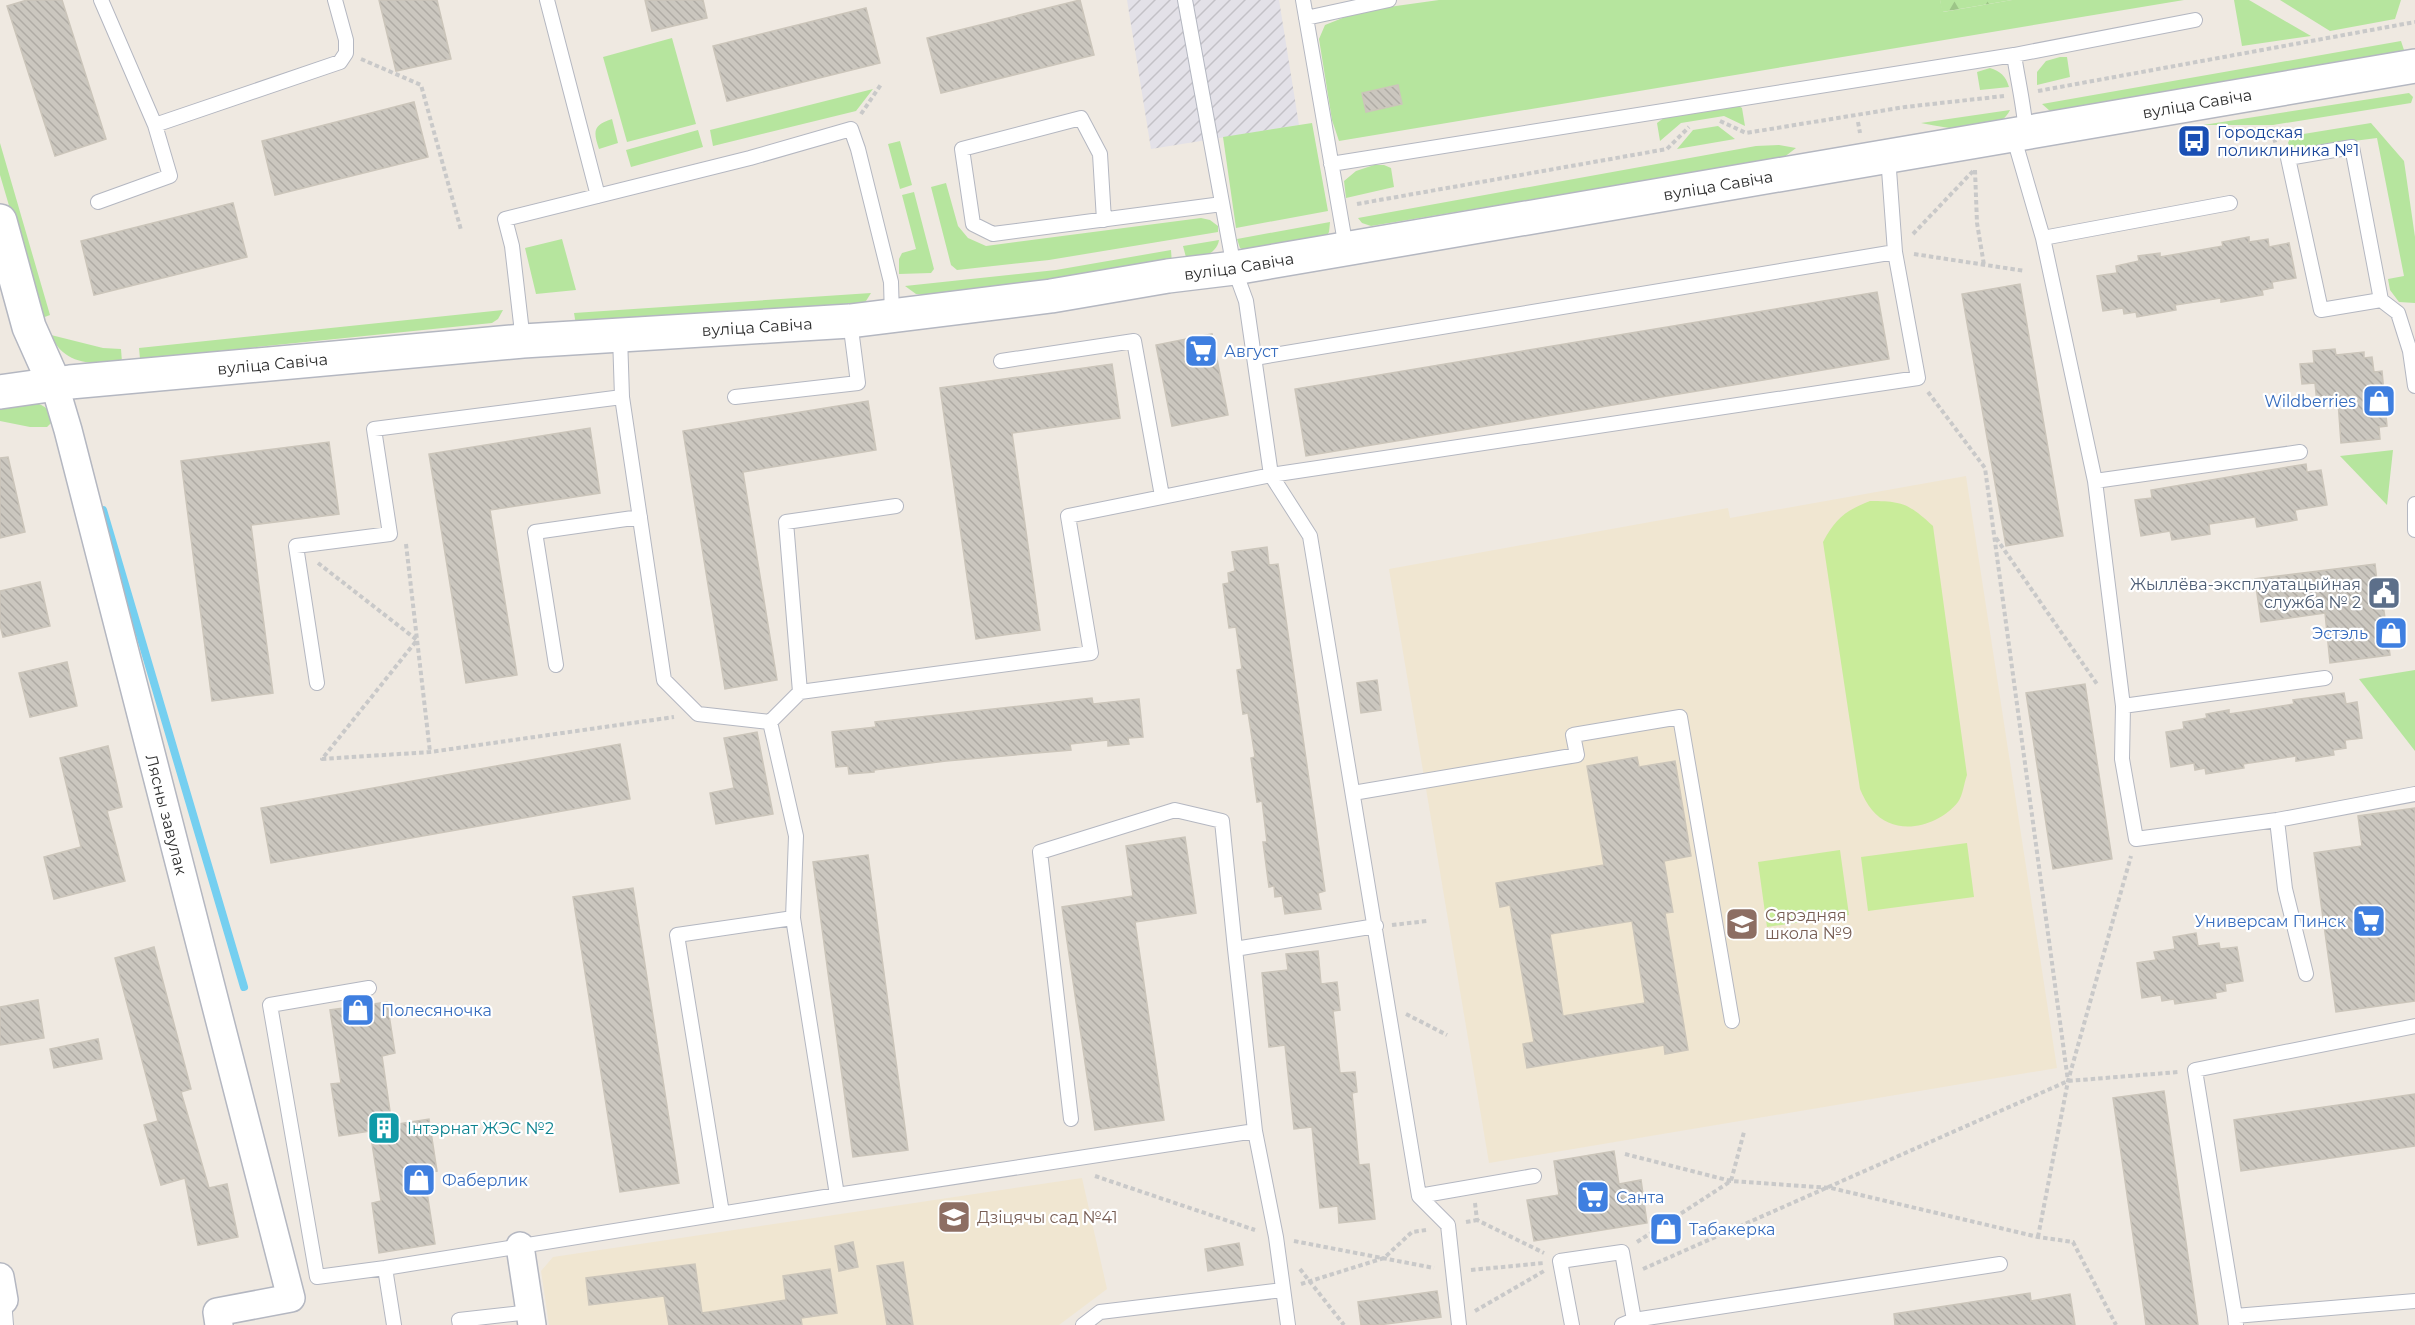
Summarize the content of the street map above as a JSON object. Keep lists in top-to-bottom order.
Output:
{
  "streets": {
    "street": ["вуліца Савіча", "Лясны завулак"]
  },
  "crossings": [
    ["вуліца Савіча", "Лясны завулак"]
  ],
  "places": {
    "bus stop": ["Городская поликлиника №1"],
    "supermarket": ["Август", "Универсам Пинск", "Санта"],
    "shop": [
      "Wildberries",
      "Эстэль",
      "Полесяночка",
      "Фаберлик",
      "Табакерка"
    ],
    "public building": ["Жыллёва-эксплуатацыйная служба № 2"],
    "school or university": ["Сярэдняя школа №9", "Дзіцячы сад №41"],
    "building": ["Інтэрнат ЖЭС №2"]
  }
}
